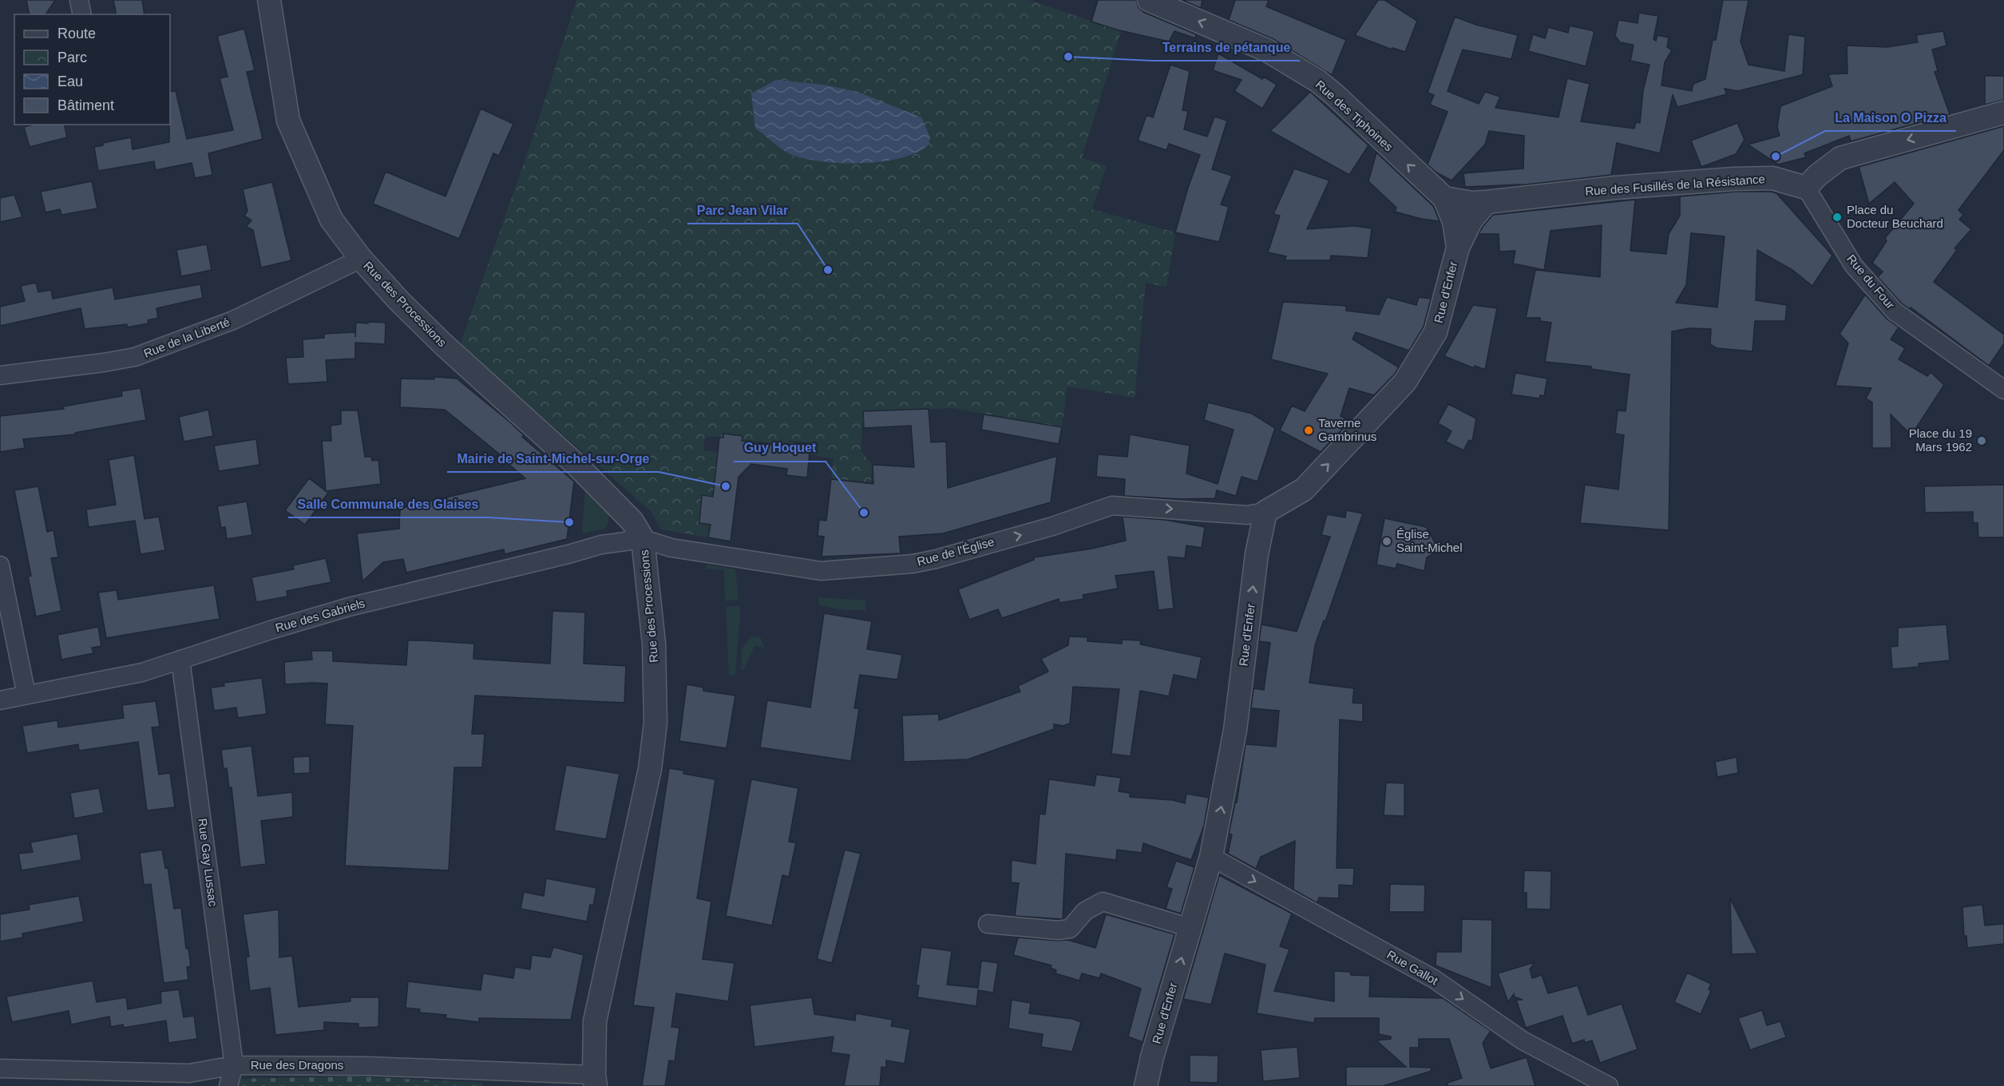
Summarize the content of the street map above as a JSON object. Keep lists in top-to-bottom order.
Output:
{
  "streets": {
    "street": [
      "Rue des Tiphoines",
      "Rue des Fusillés de la Résistance",
      "Rue du Four",
      "Rue d'Enfer",
      "Rue des Processions",
      "Rue de la Liberté",
      "Rue de l'Église",
      "Rue des Gabriels",
      "Rue Gay Lussac",
      "Rue Gallot",
      "Rue des Dragons"
    ]
  },
  "crossings": [
    ["Rue des Tiphoines", "Rue des Fusillés de la Résistance"],
    ["Rue des Tiphoines", "Rue d'Enfer"],
    ["Rue des Fusillés de la Résistance", "Rue du Four"],
    ["Rue des Fusillés de la Résistance", "Rue d'Enfer"],
    ["Rue d'Enfer", "Rue de l'Église"],
    ["Rue d'Enfer", "Rue Gallot"],
    ["Rue des Processions", "Rue de la Liberté"],
    ["Rue des Processions", "Rue de l'Église"],
    ["Rue des Processions", "Rue des Gabriels"],
    ["Rue des Processions", "Rue des Dragons"],
    ["Rue de l'Église", "Rue des Gabriels"],
    ["Rue des Gabriels", "Rue Gay Lussac"],
    ["Rue Gay Lussac", "Rue des Dragons"]
  ],
  "one_way": [
    "Rue des Tiphoines",
    "Rue d'Enfer",
    "Rue de l'Église",
    "Rue Gallot"
  ],
  "places": [
    "Terrains de pétanque",
    "La Maison O Pizza",
    "Place du Docteur Beuchard",
    "Parc Jean Vilar",
    "Taverne Gambrinus",
    "Place du 19 Mars 1962",
    "Mairie de Saint-Michel-sur-Orge",
    "Guy Hoquet",
    "Salle Communale des Glaises",
    "Église Saint-Michel"
  ],
  "legend": [
    "Route",
    "Parc",
    "Eau",
    "Bâtiment"
  ]
}
